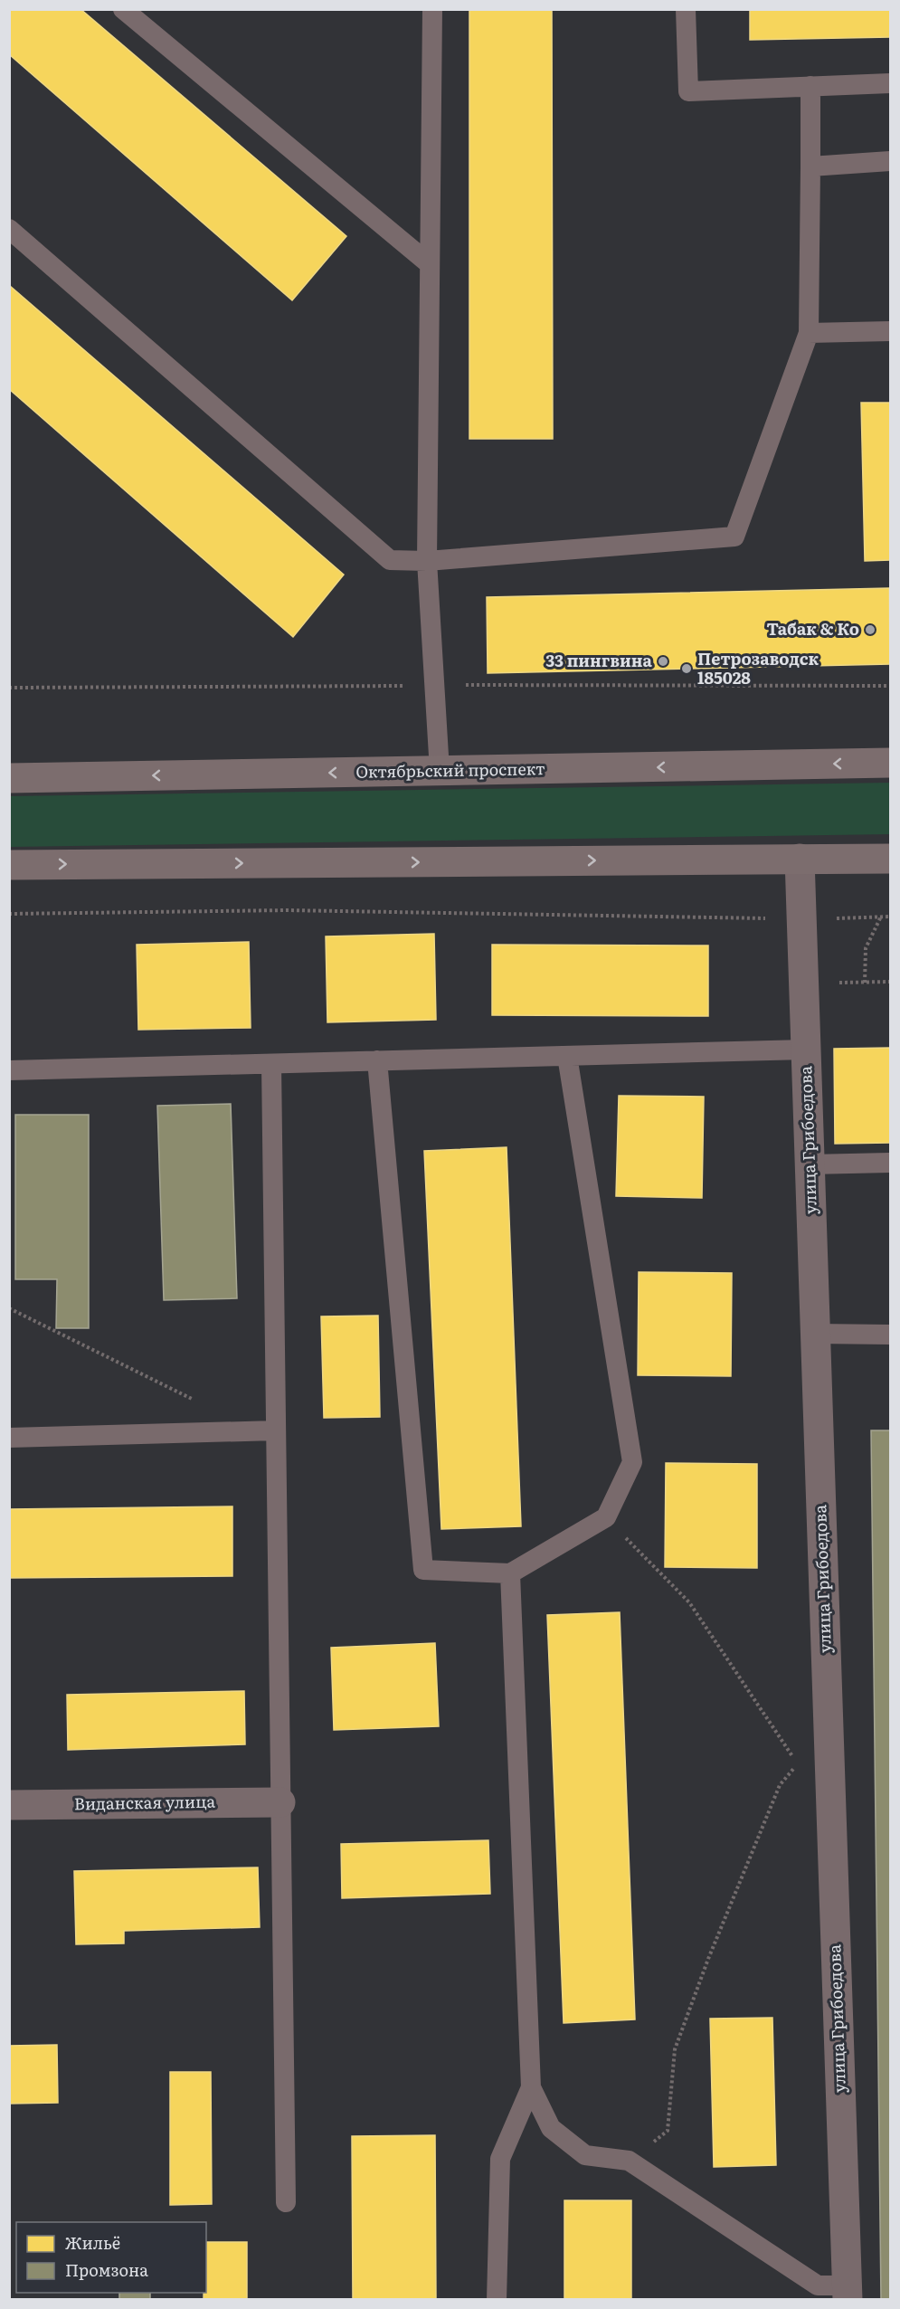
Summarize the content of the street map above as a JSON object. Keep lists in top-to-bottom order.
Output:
{
  "streets": {
    "main road": ["Октябрьский проспект"],
    "street": ["улица Грибоедова", "Виданская улица"]
  },
  "places": ["Табак & Ко", "33 пингвина", "Петрозаводск 185028"],
  "legend": ["Жильё", "Промзона"]
}
